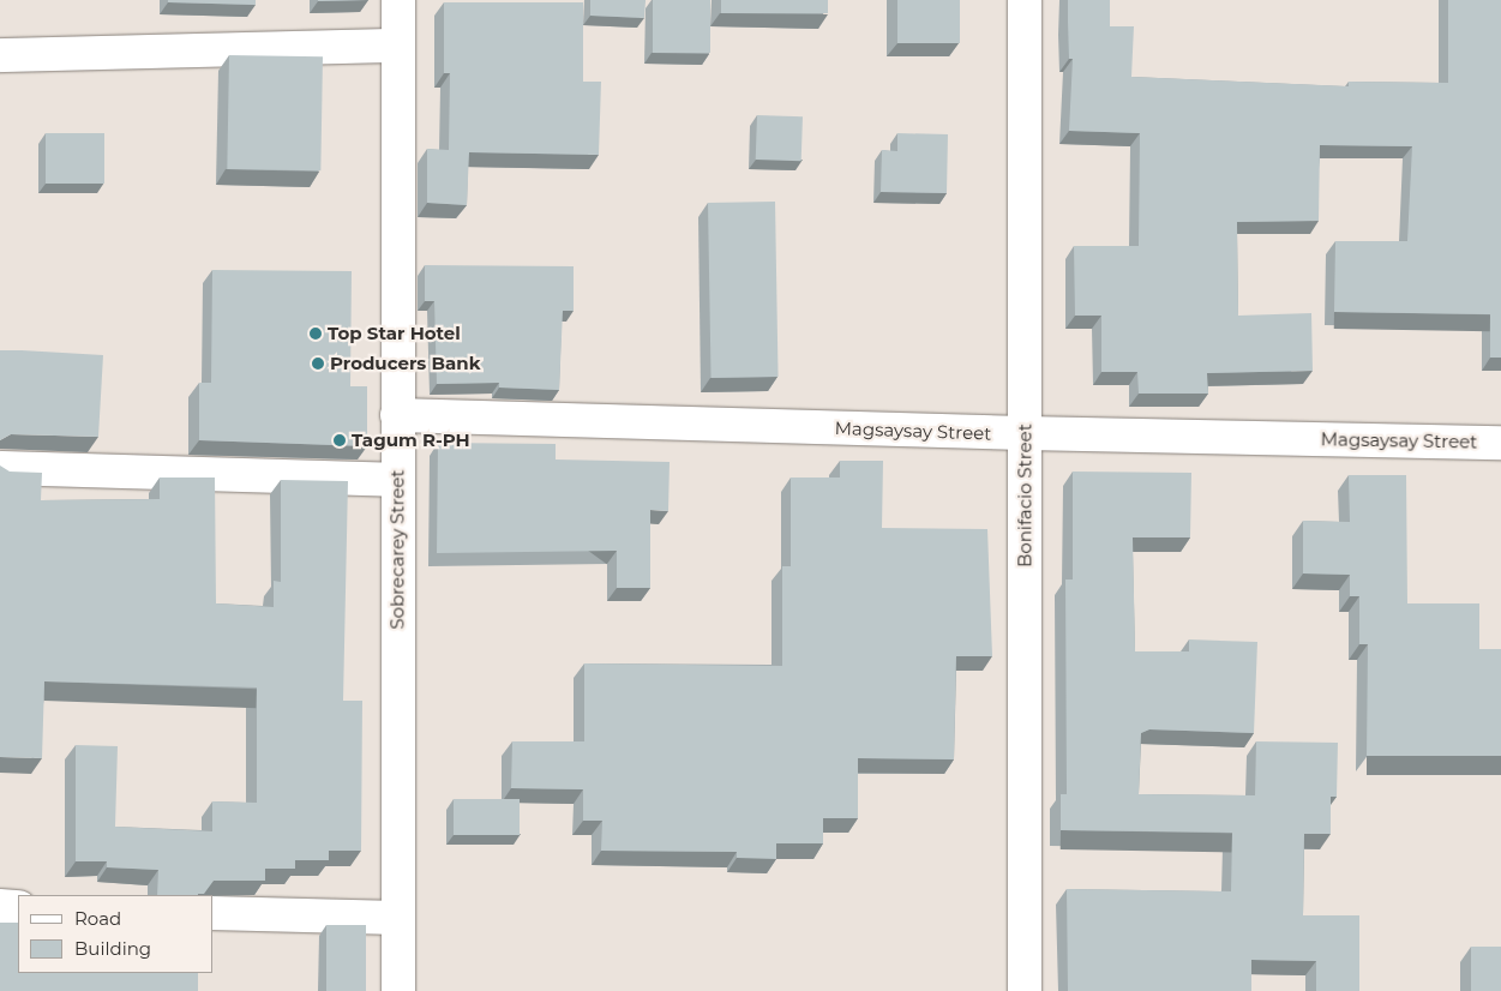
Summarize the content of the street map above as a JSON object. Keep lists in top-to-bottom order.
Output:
{
  "streets": {
    "street": ["Magsaysay Street", "Bonifacio Street", "Sobrecarey Street"]
  },
  "crossings": [
    ["Magsaysay Street", "Bonifacio Street"],
    ["Magsaysay Street", "Sobrecarey Street"]
  ],
  "places": ["Top Star Hotel", "Producers Bank", "Tagum R-PH"],
  "legend": ["Road", "Building"]
}
